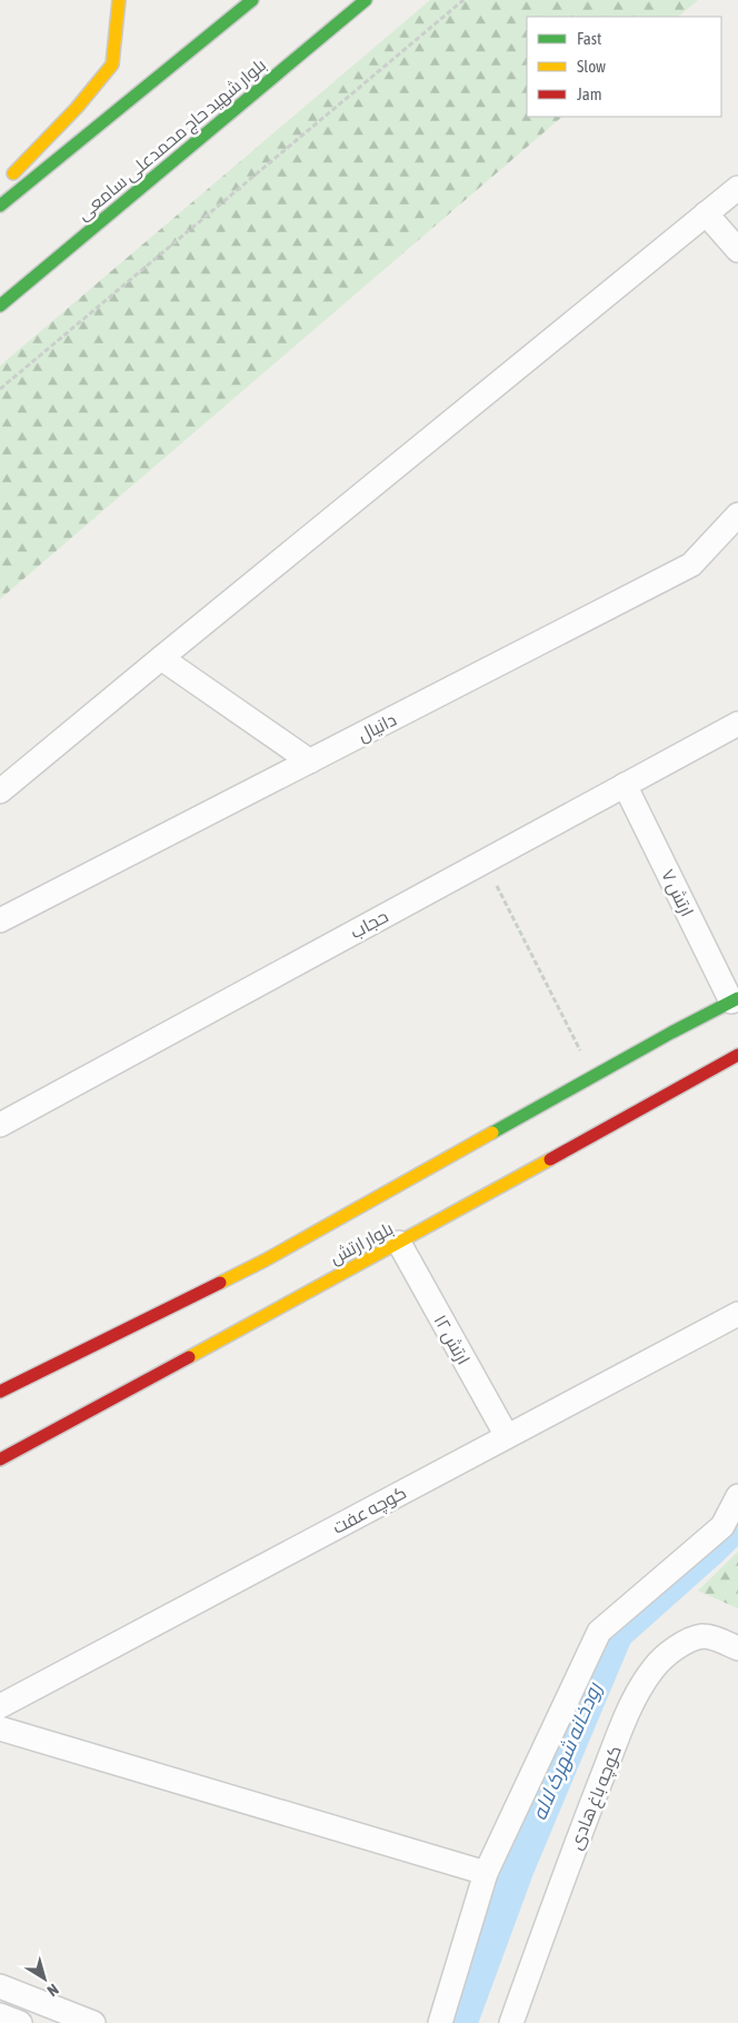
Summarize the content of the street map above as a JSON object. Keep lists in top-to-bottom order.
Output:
{
  "streets": {
    "street": [
      "بلوار شهید حاج محمدعلی سامعی",
      "دانیال",
      "ارتش ۷",
      "حجاب",
      "بلوار ارتش",
      "ارتش ۱۲",
      "کوچه عفت",
      "کوچه باغ هادی"
    ]
  },
  "crossings": [
    ["ارتش ۷", "حجاب"],
    ["ارتش ۷", "بلوار ارتش"],
    ["بلوار ارتش", "ارتش ۱۲"],
    ["ارتش ۱۲", "کوچه عفت"]
  ],
  "water": ["رودخانه شهرک لاله"],
  "legend": ["Fast", "Slow", "Jam"],
  "north": "bottom right"
}
